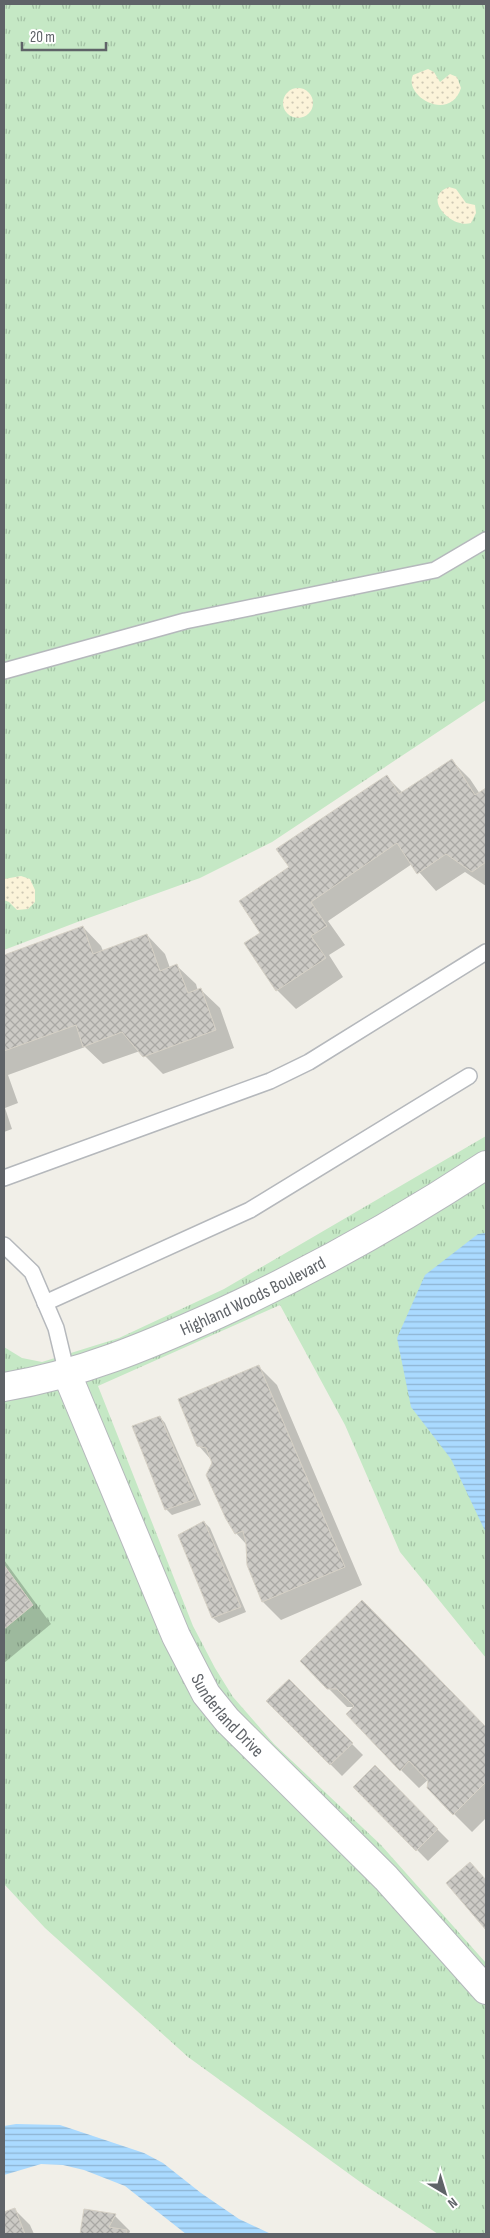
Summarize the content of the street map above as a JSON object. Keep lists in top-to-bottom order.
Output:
{
  "streets": {
    "street": ["Highland Woods Boulevard", "Sunderland Drive"]
  },
  "crossings": [
    ["Highland Woods Boulevard", "Sunderland Drive"]
  ],
  "scale_bar": "20 m",
  "north": "bottom right"
}
